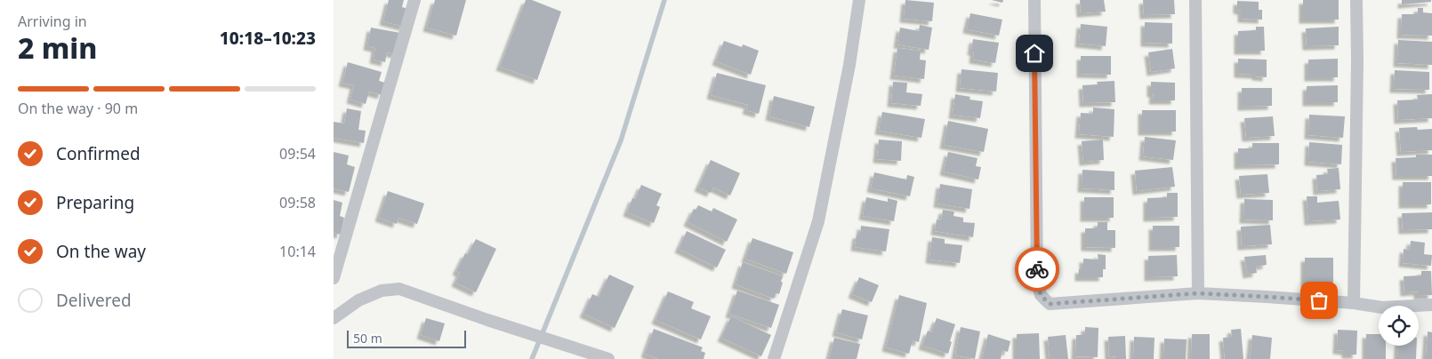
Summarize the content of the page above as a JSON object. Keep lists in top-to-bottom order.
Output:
{
  "scale_bar": "50 m",
  "page": {
    "heading": ["2 min", "Arriving in", "10:18–10:23"],
    "bar": "On the way · 90 m",
    "list": [
      ["Confirmed", "09:54"],
      ["Preparing", "09:58"],
      ["On the way", "10:14"],
      "Delivered"
    ],
    "scale": "50 m"
  }
}
